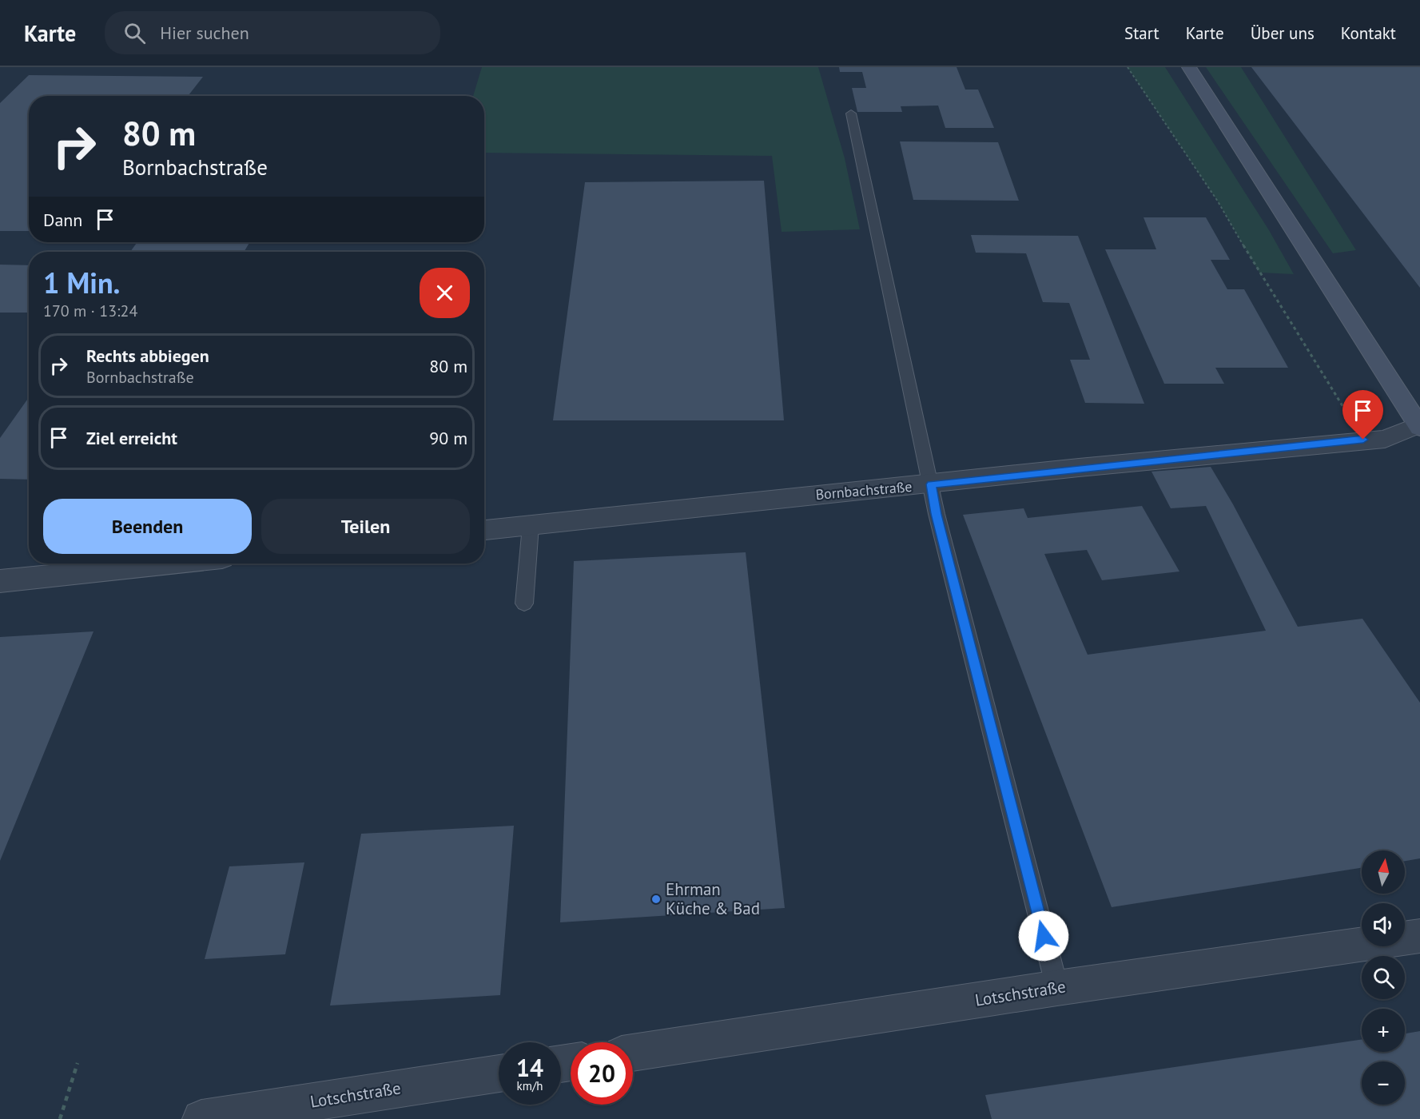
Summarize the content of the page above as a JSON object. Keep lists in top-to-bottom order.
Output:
{
  "streets": {
    "street": ["Bornbachstraße", "Lotschstraße"]
  },
  "places": ["Ehrman Küche & Bad"],
  "north": "top",
  "page": {
    "header": "Karte",
    "search": "Hier suchen",
    "nav": [
      "Start",
      "Karte",
      "Über uns",
      "Kontakt"
    ],
    "turn": ["80 m", "Bornbachstraße"],
    "then": "Dann",
    "heading": ["1 Min.", "170 m · 13:24"],
    "list": [
      {
        "name": "Rechts abbiegen",
        "note": "Bornbachstraße",
        "value": "80 m"
      },
      {
        "name": "Ziel erreicht",
        "value": "90 m"
      }
    ],
    "buttons": ["Beenden", "Teilen"],
    "map_buttons": ["+", "−"],
    "speed": "14 km/h",
    "limit": "20"
  }
}
